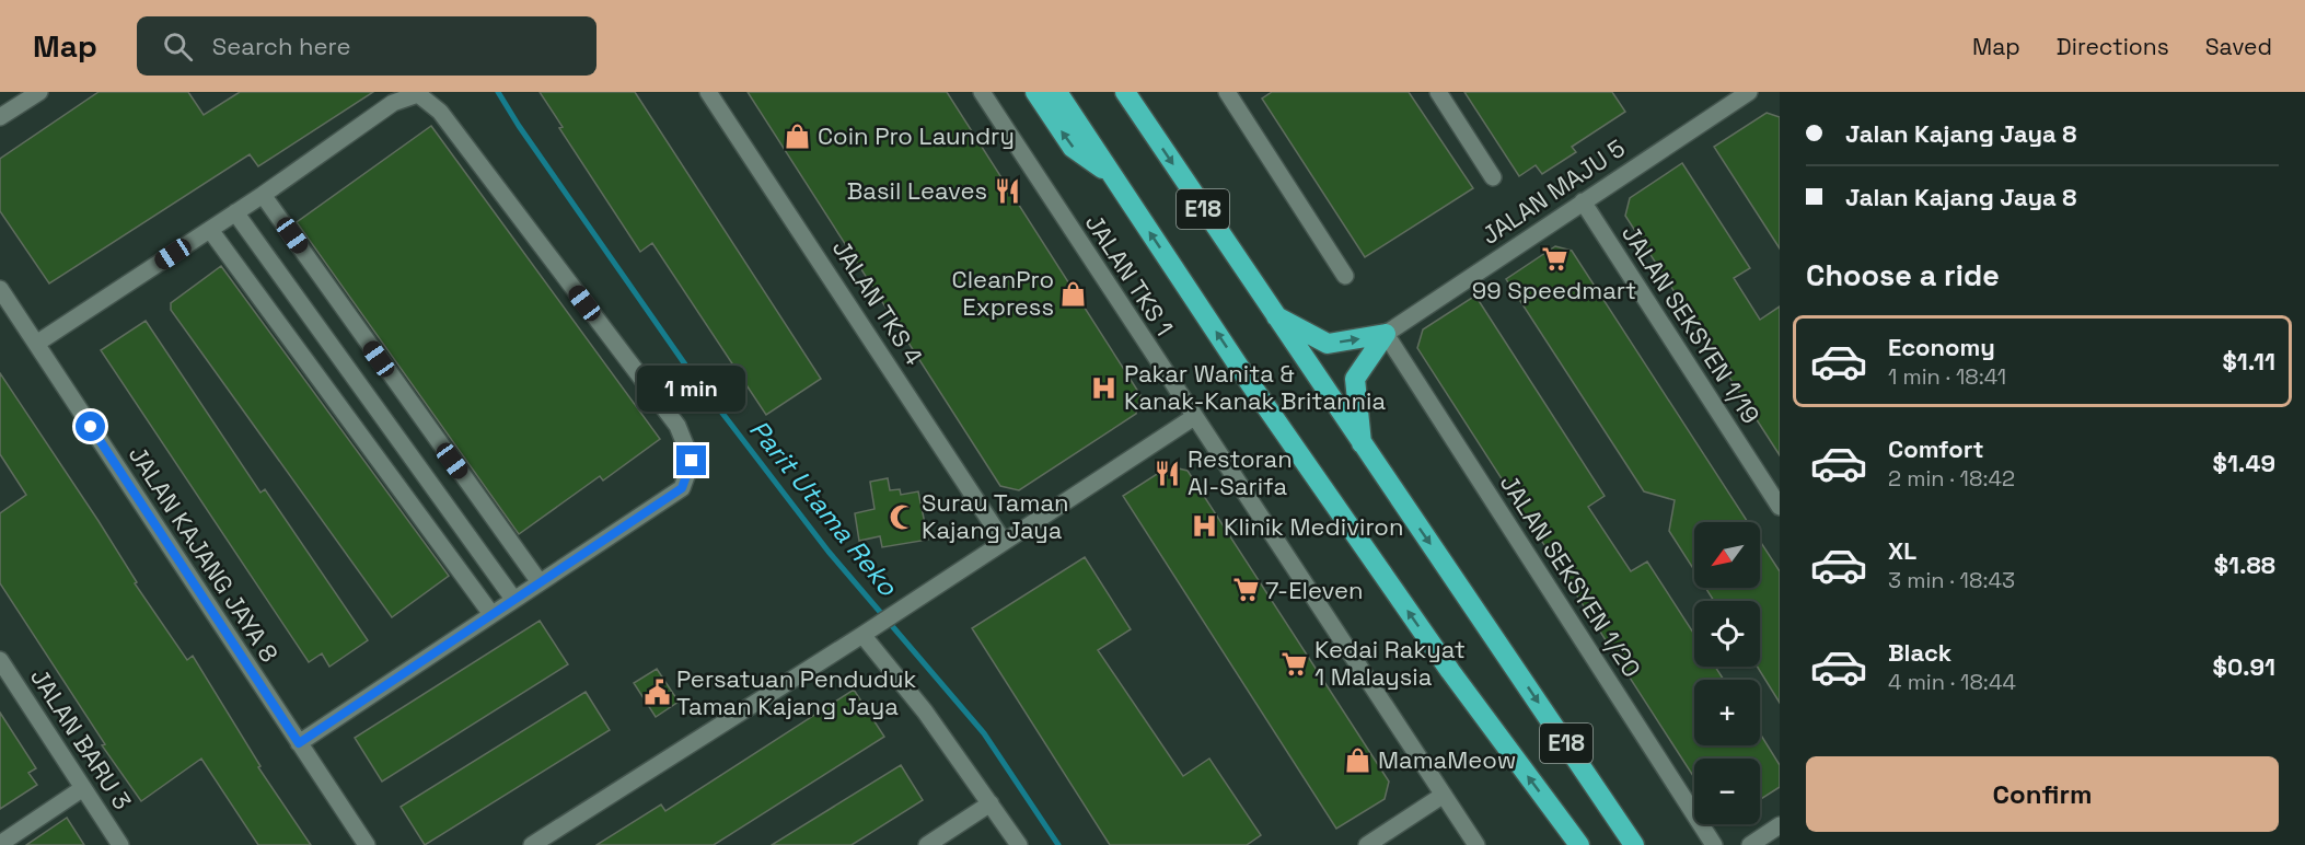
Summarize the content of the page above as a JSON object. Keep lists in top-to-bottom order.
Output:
{
  "streets": {
    "highway": ["E18"],
    "street": [
      "JALAN MAJU 5",
      "JALAN TKS 1",
      "JALAN TKS 4",
      "JALAN SEKSYEN 1/19",
      "JALAN KAJANG JAYA 8",
      "JALAN SEKSYEN 1/20",
      "JALAN BARU 3"
    ]
  },
  "crossings": [
    ["JALAN MAJU 5", "JALAN SEKSYEN 1/19"],
    ["JALAN MAJU 5", "JALAN SEKSYEN 1/20"]
  ],
  "water": ["Parit Utama Reko"],
  "places": {
    "shop": ["Coin Pro Laundry", "CleanPro Express", "MamaMeow"],
    "restaurant": ["Basil Leaves", "Restoran Al-Sarifa"],
    "supermarket": ["99 Speedmart", "7-Eleven", "Kedai Rakyat 1 Malaysia"],
    "hospital": ["Pakar Wanita & Kanak-Kanak Britannia", "Klinik Mediviron"],
    "mosque": ["Surau Taman Kajang Jaya"],
    "public building": ["Persatuan Penduduk Taman Kajang Jaya"]
  },
  "north": "bottom left",
  "page": {
    "header": "Map",
    "search": "Search here",
    "nav": ["Map", "Directions", "Saved"],
    "banner": ["Jalan Kajang Jaya 8", "Jalan Kajang Jaya 8"],
    "heading": "Choose a ride",
    "list": [
      {
        "name": "Economy",
        "note": "1 min · 18:41",
        "value": "$1.11"
      },
      {
        "name": "Comfort",
        "note": "2 min · 18:42",
        "value": "$1.49"
      },
      {
        "name": "XL",
        "note": "3 min · 18:43",
        "value": "$1.88"
      },
      {
        "name": "Black",
        "note": "4 min · 18:44",
        "value": "$0.91"
      }
    ],
    "bubble": "1 min",
    "map_buttons": ["+", "−"],
    "buttons": "Confirm"
  }
}
